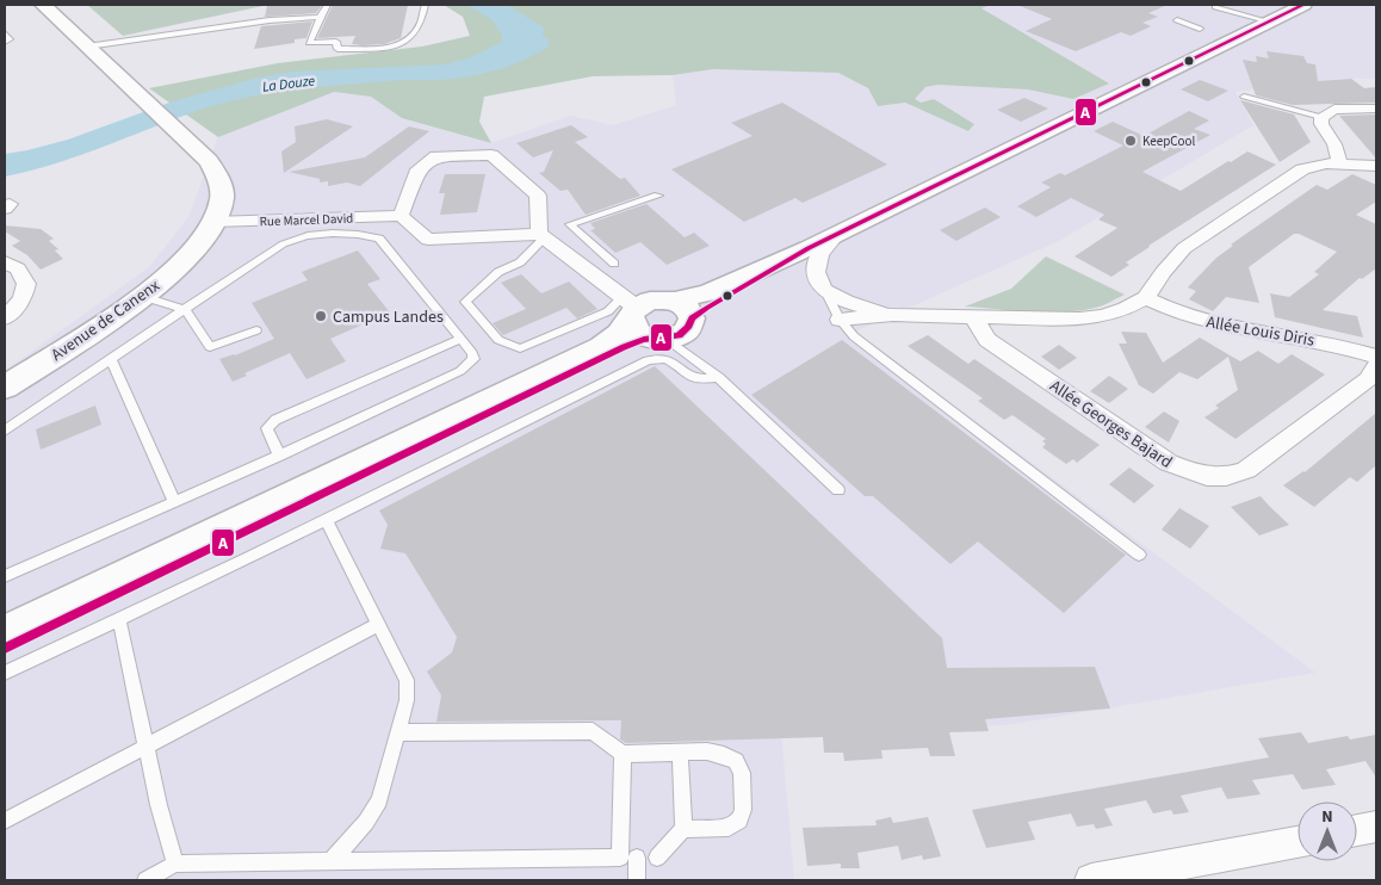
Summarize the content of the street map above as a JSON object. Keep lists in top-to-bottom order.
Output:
{
  "streets": {
    "main road": ["Avenue de Canenx"],
    "street": ["Rue Marcel David", "Allée Louis Diris", "Allée Georges Bajard"]
  },
  "crossings": [
    ["Rue Marcel David", "Avenue de Canenx"]
  ],
  "water": ["La Douze"],
  "places": ["KeepCool", "Campus Landes"],
  "lines": ["transit line A"],
  "north": "top"
}
